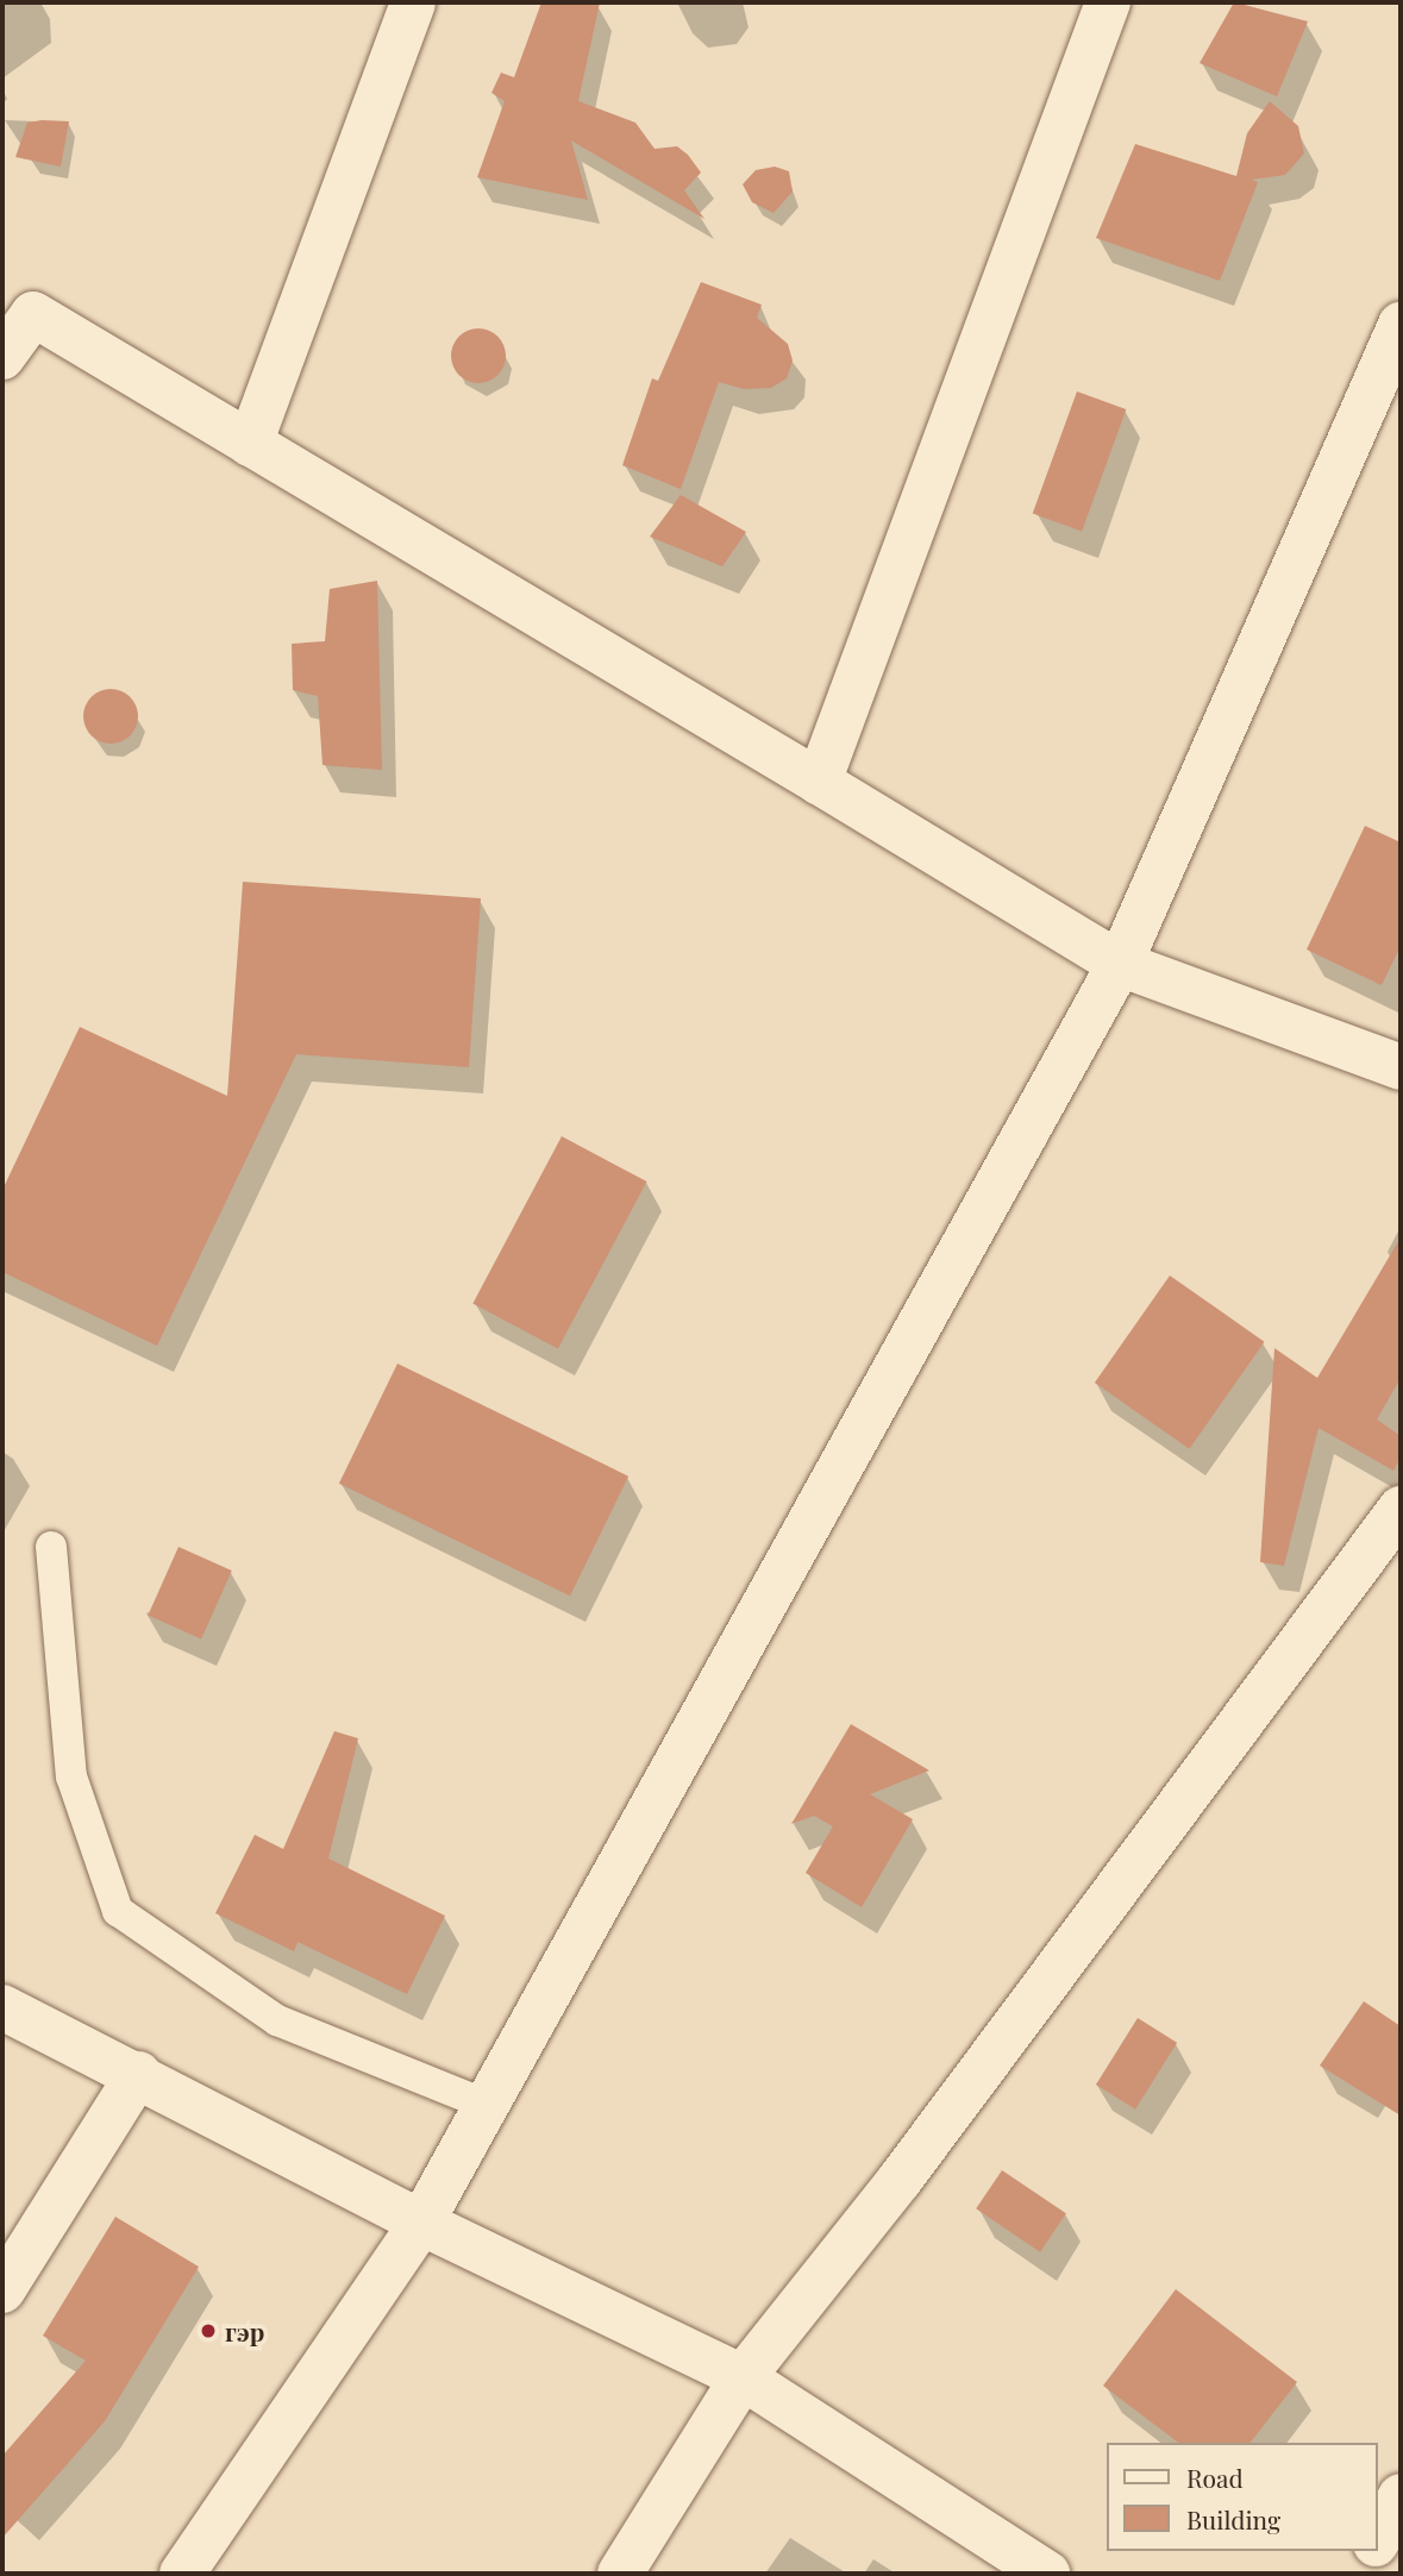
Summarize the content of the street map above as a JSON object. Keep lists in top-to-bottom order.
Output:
{
  "places": ["гэр"],
  "legend": ["Road", "Building"]
}
